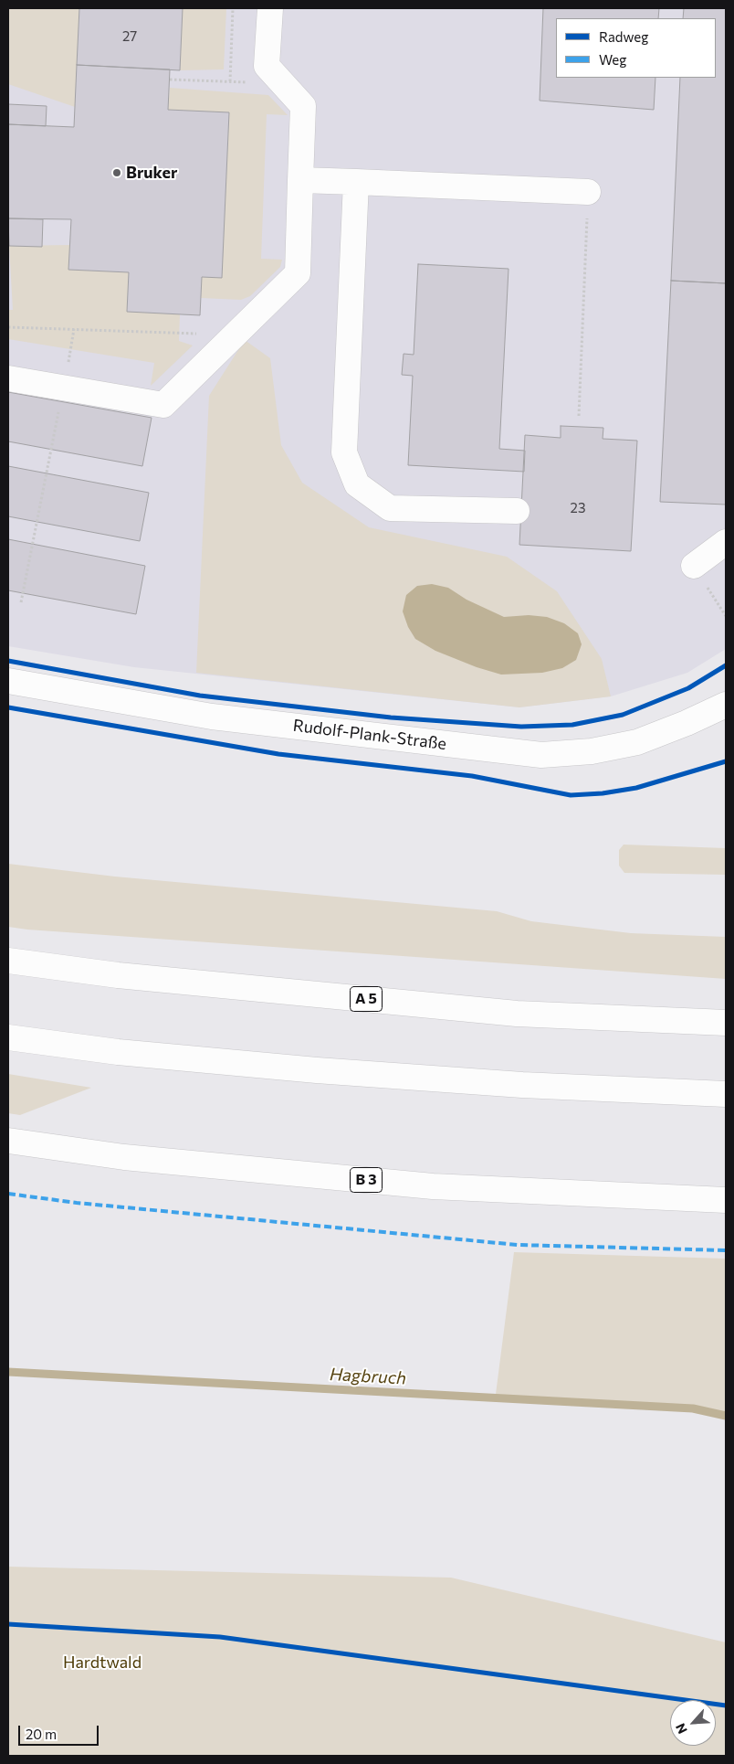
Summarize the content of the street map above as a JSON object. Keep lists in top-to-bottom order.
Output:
{
  "streets": {
    "main road": ["Rudolf-Plank-Straße", "A 5", "B 3"]
  },
  "water": ["Hagbruch"],
  "parks": ["Hardtwald"],
  "places": ["Bruker"],
  "house_numbers": ["27", "23"],
  "legend": ["Radweg", "Weg"],
  "scale_bar": "20 m",
  "north": "bottom left"
}
